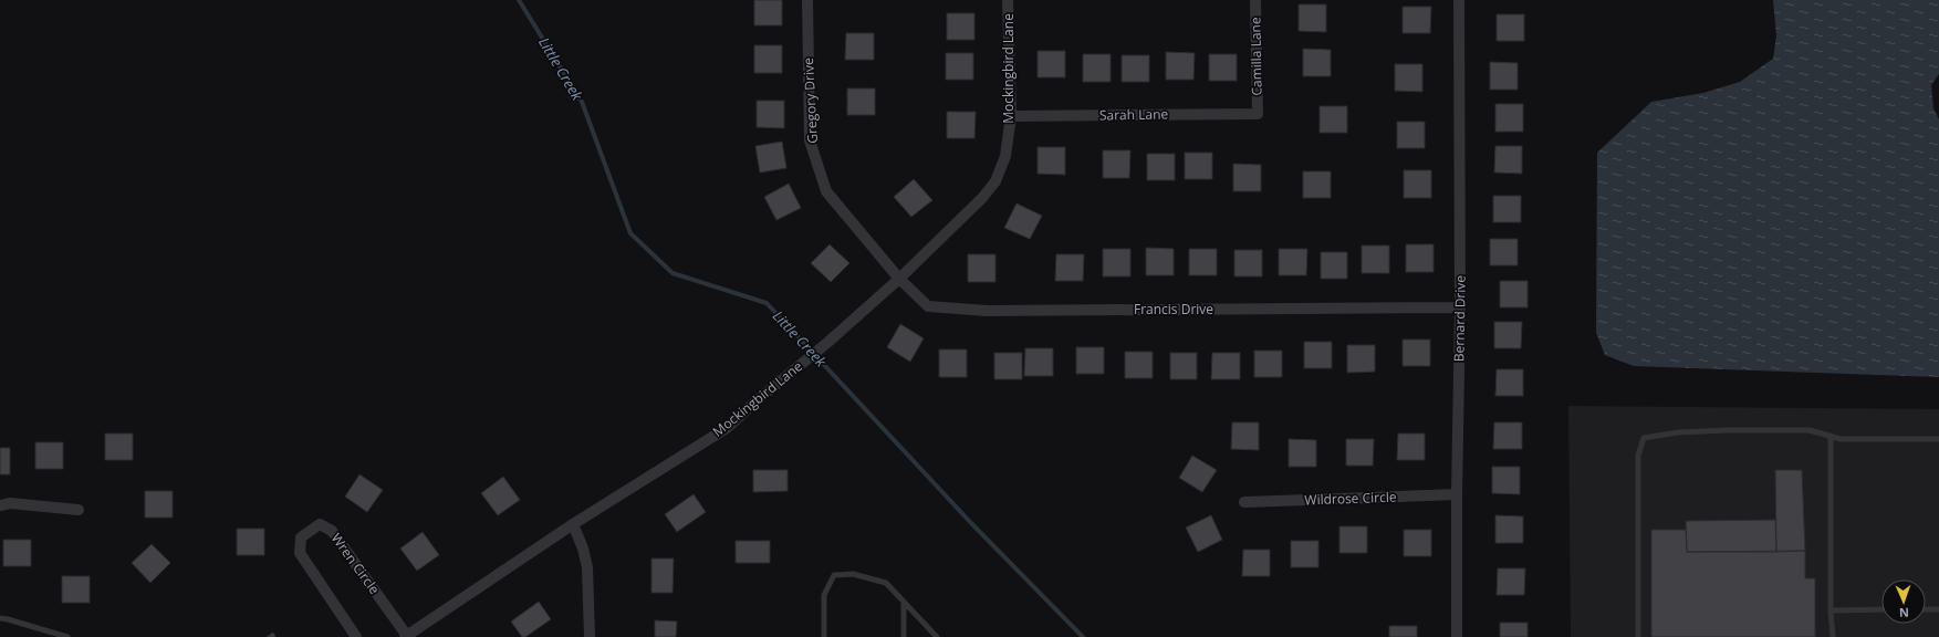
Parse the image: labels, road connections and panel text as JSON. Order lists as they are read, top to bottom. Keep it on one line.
{"streets":{"street":["Camilla Lane","Mockingbird Lane","Gregory Drive","Sarah Lane","Francis Drive","Bernard Drive","Wildrose Circle","Wren Circle"]},"crossings":[["Camilla Lane","Sarah Lane"],["Mockingbird Lane","Gregory Drive"],["Mockingbird Lane","Sarah Lane"],["Mockingbird Lane","Francis Drive"],["Mockingbird Lane","Wren Circle"],["Gregory Drive","Francis Drive"],["Francis Drive","Bernard Drive"],["Bernard Drive","Wildrose Circle"]],"water":["Little Creek"],"north":"bottom"}
